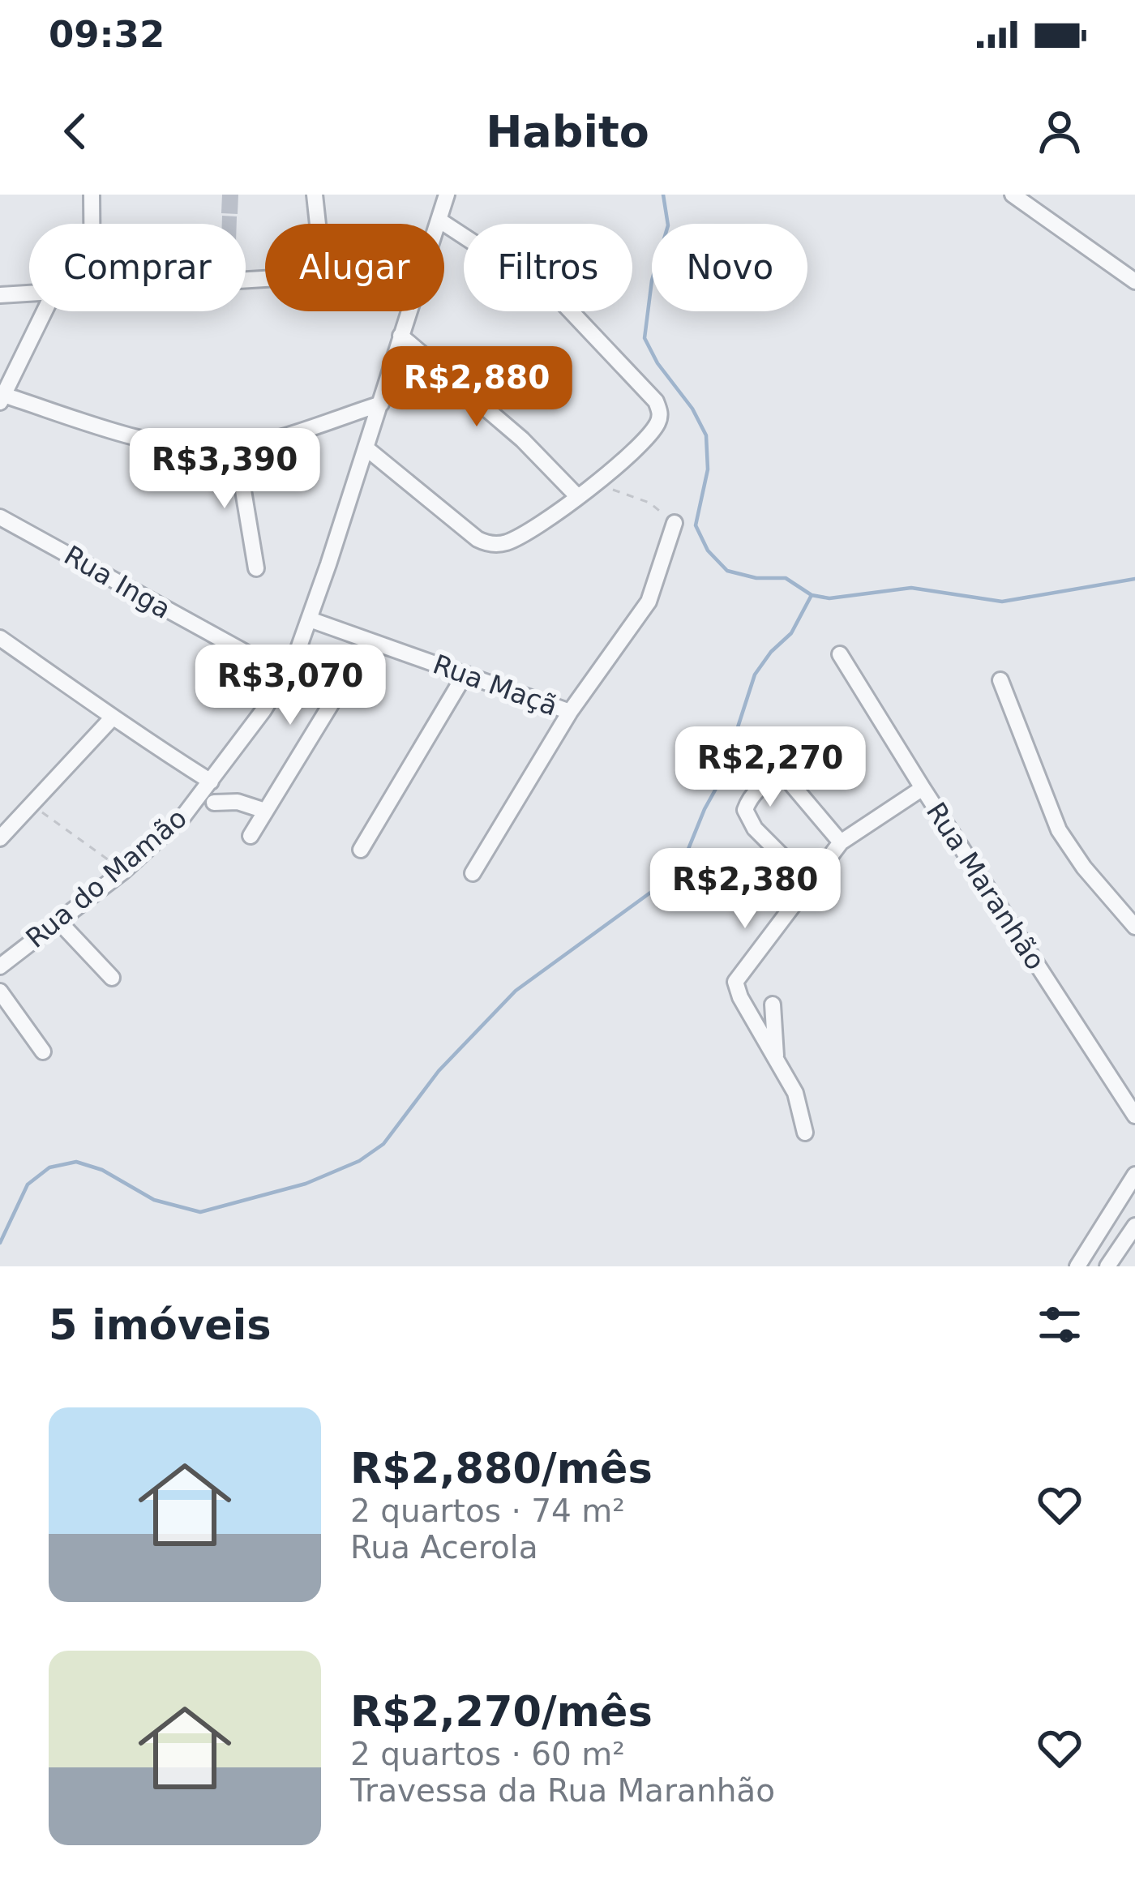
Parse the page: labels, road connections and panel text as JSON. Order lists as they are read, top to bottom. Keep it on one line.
{"streets":{"street":["Rua Inga","Rua Maçã","Rua do Mamão","Rua Maranhão"]},"crossings":[["Rua Inga","Rua do Mamão"],["Rua Maçã","Rua do Mamão"]],"page":{"status":"09:32","header":"Habito","chip":["Comprar","Alugar","Filtros","Novo"],"price":["R$2,880","R$3,390","R$3,070","R$2,270","R$2,380"],"heading":"5 imóveis","list":[{"name":"R$2,880/mês","note":"2 quartos · 74 m² · Rua Acerola"},{"name":"R$2,270/mês","note":"2 quartos · 60 m² · Travessa da Rua Maranhão"}]}}
